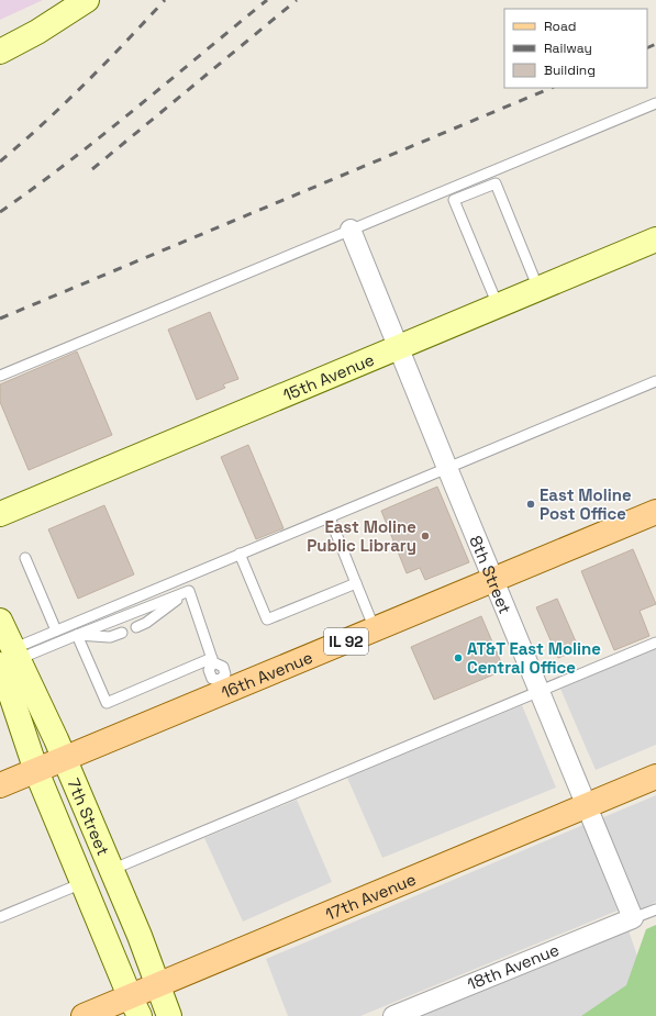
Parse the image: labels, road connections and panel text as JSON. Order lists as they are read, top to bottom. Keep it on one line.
{"streets":{"main road":["IL 92","16th Avenue","17th Avenue"],"street":["15th Avenue","8th Street","7th Street","18th Avenue"]},"crossings":[["15th Avenue","8th Street"],["8th Street","16th Avenue"],["8th Street","17th Avenue"],["8th Street","18th Avenue"],["16th Avenue","7th Street"],["7th Street","17th Avenue"]],"places":["East Moline Post Office","East Moline Public Library","AT&T East Moline Central Office"],"legend":["Road","Railway","Building"]}
